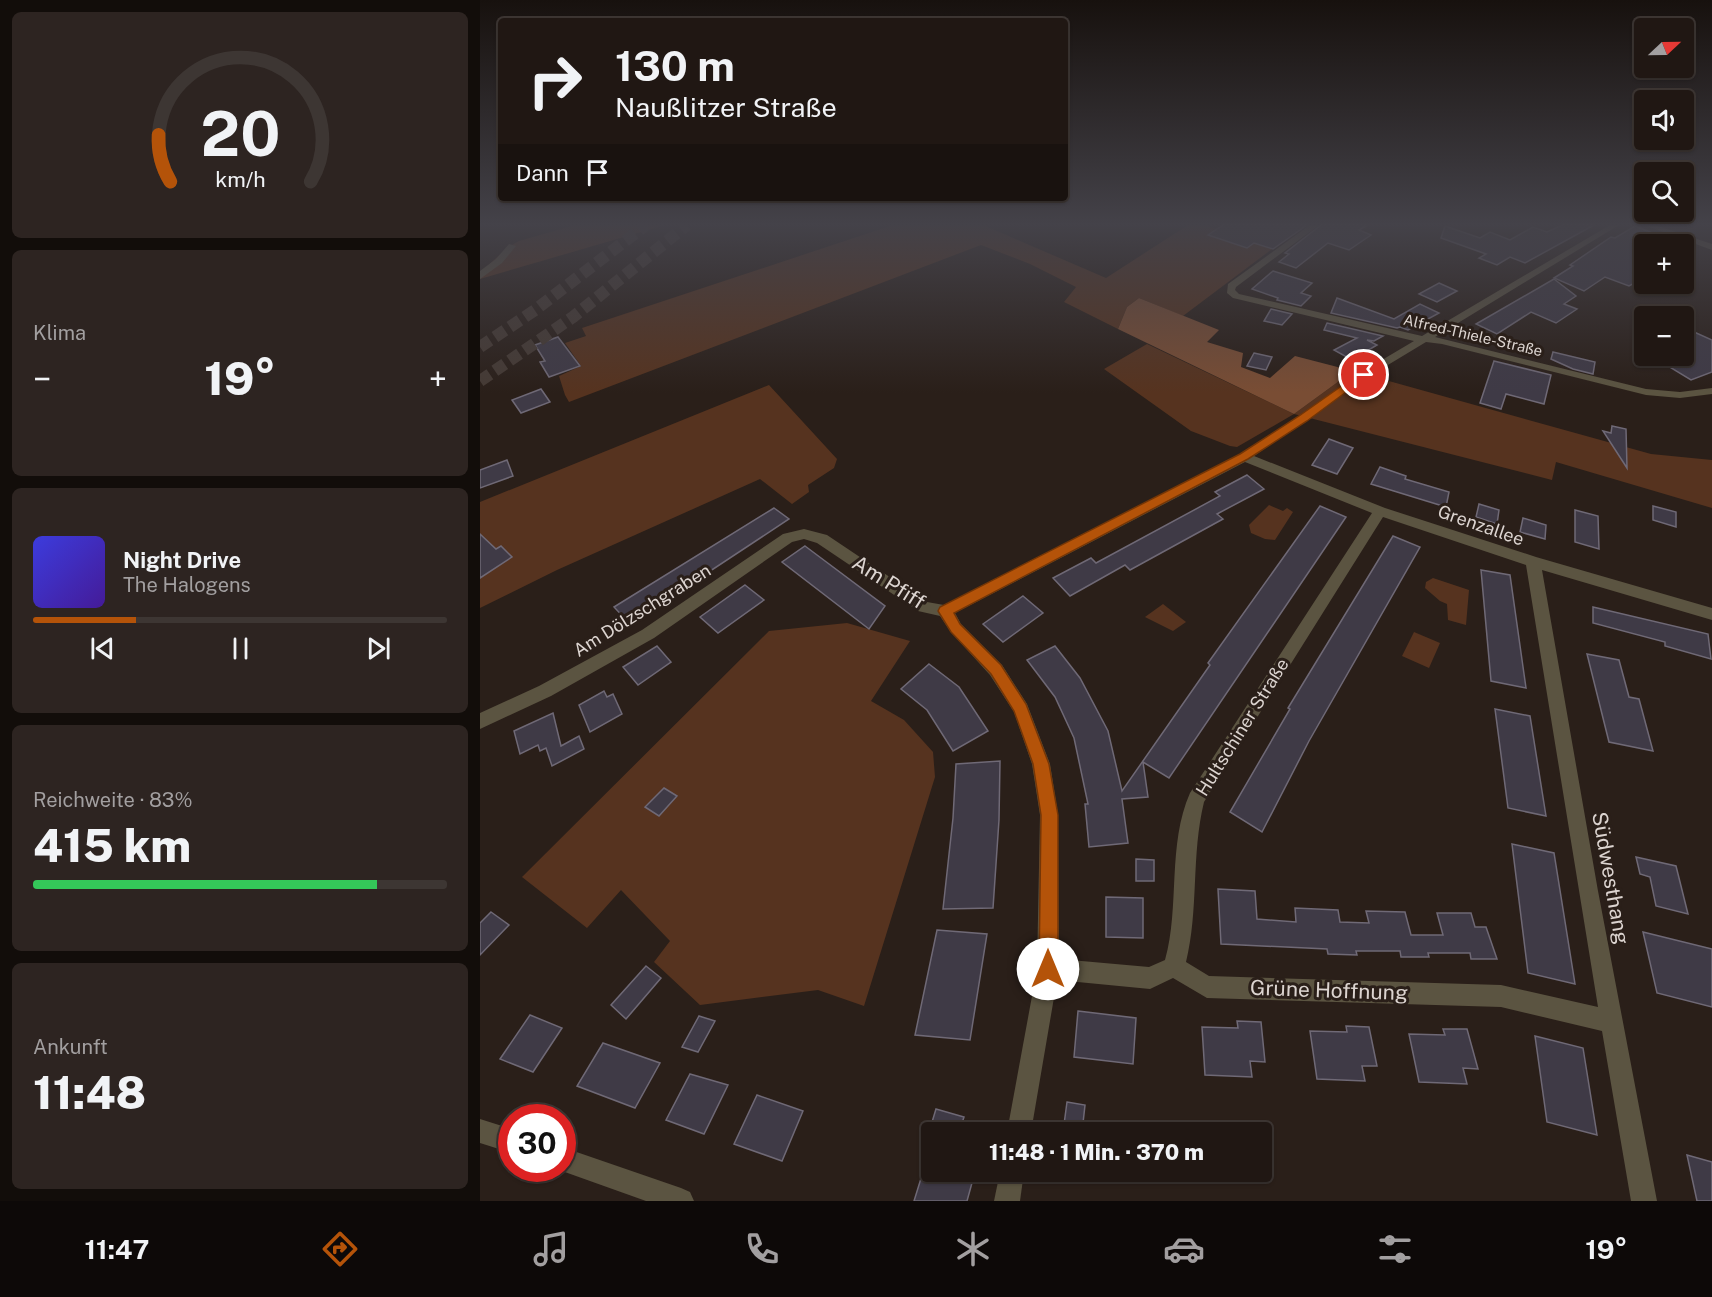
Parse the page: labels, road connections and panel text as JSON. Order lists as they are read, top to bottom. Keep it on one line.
{"streets":{"street":["Alfred-Thiele-Straße","Grenzallee","Am Pfiff","Am Dölzschgraben","Hultschiner Straße","Südwesthang","Grüne Hoffnung"]},"crossings":[["Grenzallee","Hultschiner Straße"],["Grenzallee","Südwesthang"],["Am Pfiff","Am Dölzschgraben"],["Hultschiner Straße","Grüne Hoffnung"],["Südwesthang","Grüne Hoffnung"]],"north":"right","page":{"map_buttons":["+","−"],"turn":["130 m","Naußlitzer Straße"],"then":"Dann","tile":["Klima",["Reichweite · 83%","415 km"],["Ankunft","11:48"]],"heat":["−","19°","+"],"song":["Night Drive","The Halogens"],"limit":"30","trip":"11:48 · 1 Min. · 370 m","tabs":["11:47","19°"],"gauge":["20","km/h"]}}
